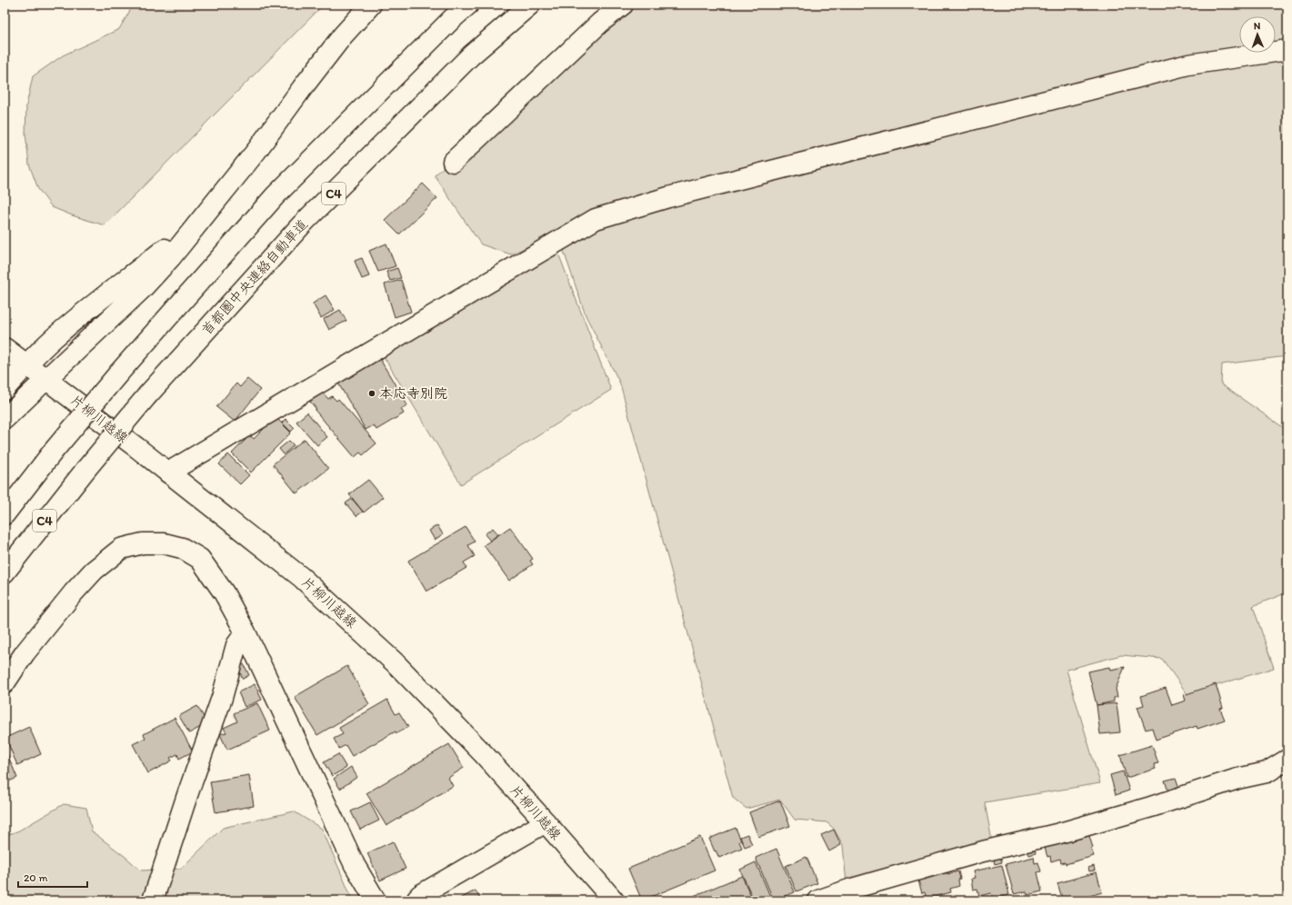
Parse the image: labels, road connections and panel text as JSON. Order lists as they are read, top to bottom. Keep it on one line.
{"streets":{"main road":["C4","首都圏中央連絡自動車道","片柳川越線"]},"places":["本応寺別院"],"scale_bar":"20 m","north":"top"}
